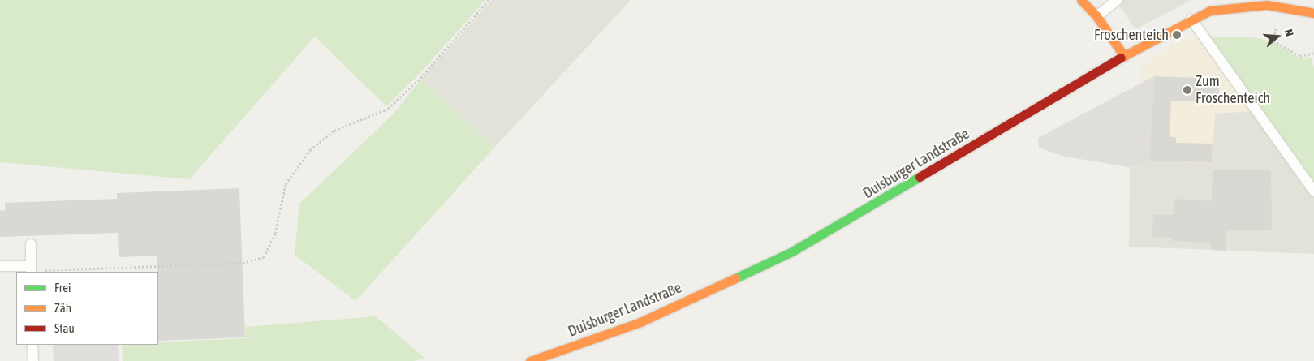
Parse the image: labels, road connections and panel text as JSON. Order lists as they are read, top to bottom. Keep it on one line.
{"streets":{"main road":["Duisburger Landstraße"]},"places":["Froschenteich","Zum Froschenteich"],"legend":["Frei","Zäh","Stau"],"north":"right"}
